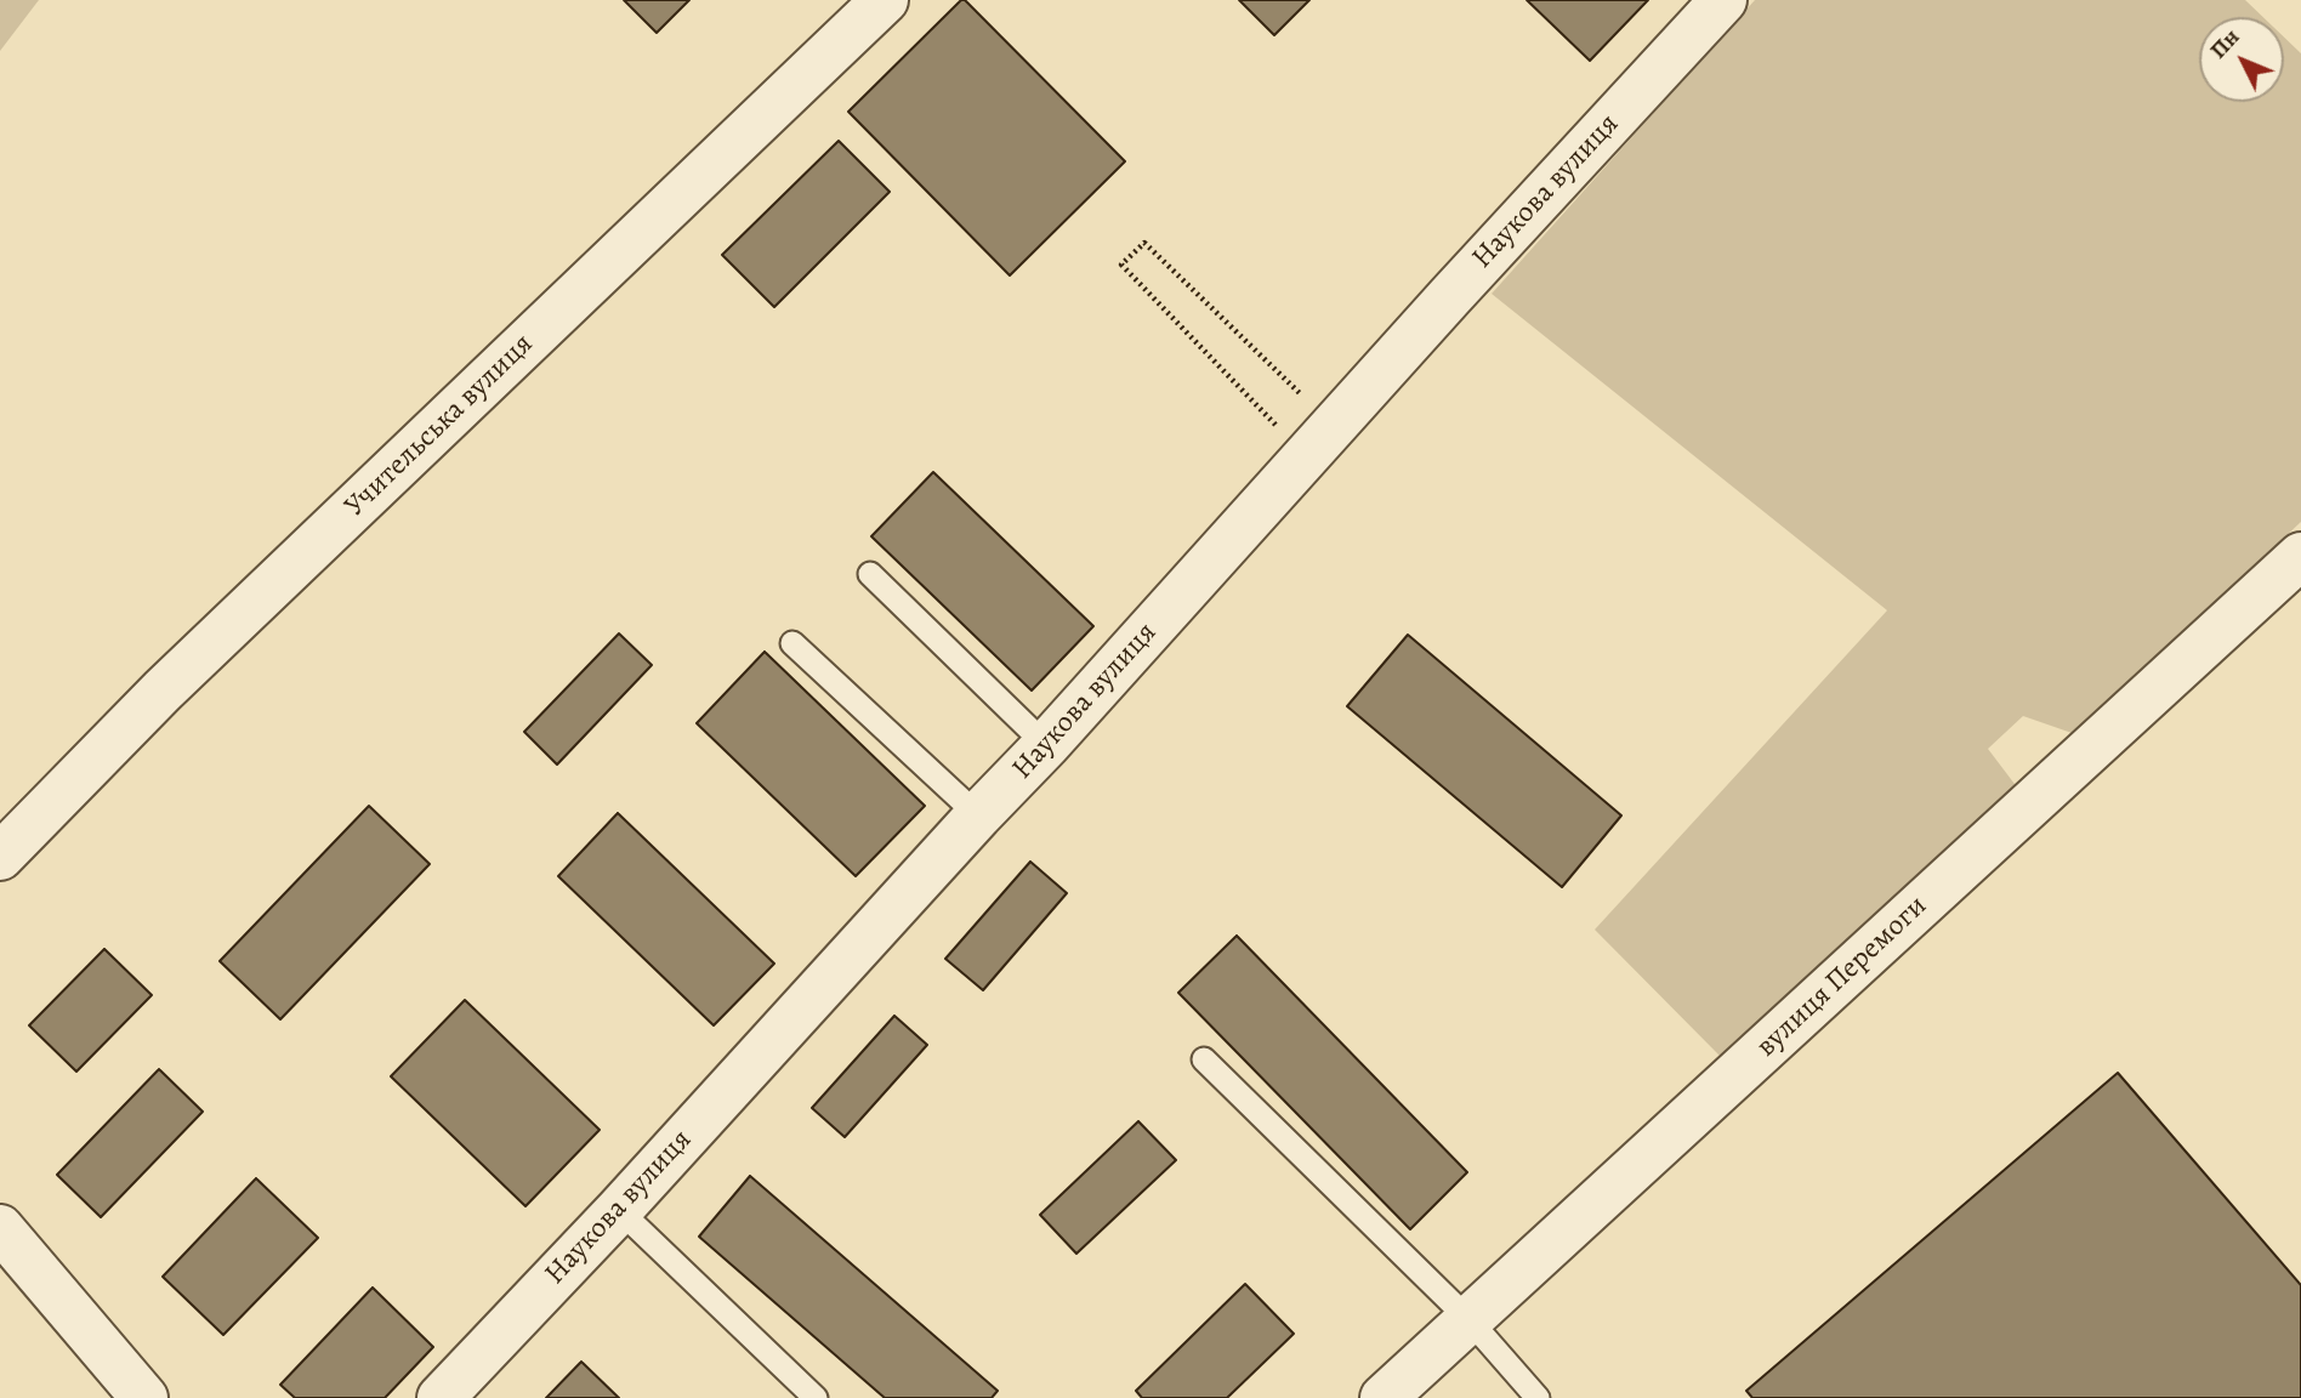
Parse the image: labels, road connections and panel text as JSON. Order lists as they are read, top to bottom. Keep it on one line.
{"streets":{"street":["Наукова вулиця","Учительська вулиця","вулиця Перемоги"]},"north":"top left"}
